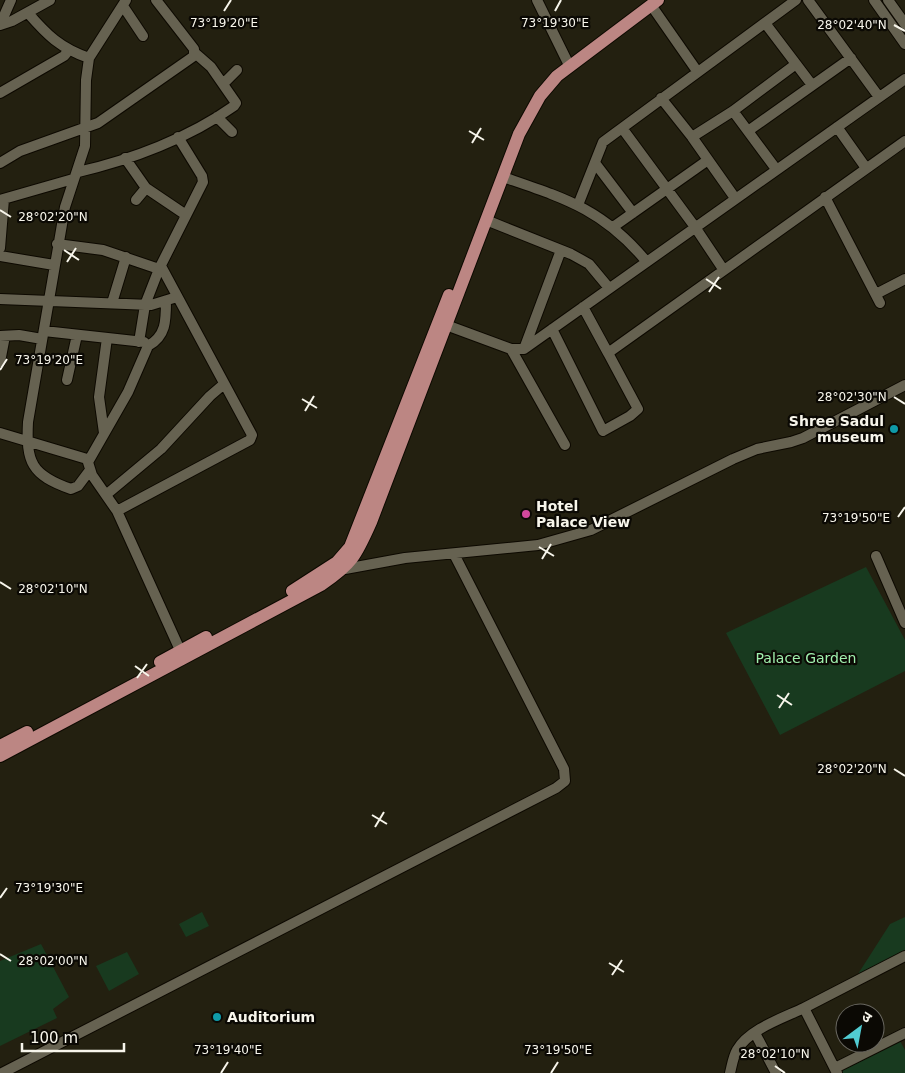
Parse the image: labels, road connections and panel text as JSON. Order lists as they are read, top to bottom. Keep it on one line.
{"parks":["Palace Garden"],"places":["Shree Sadul museum","Hotel Palace View","Auditorium"],"scale_bar":"100 m","north":"top right","coordinates":["73°19'20\"E","73°19'30\"E","28°02'40\"N","28°02'20\"N","28°02'30\"N","73°19'50\"E","28°02'10\"N","28°02'00\"N","73°19'40\"E"]}
